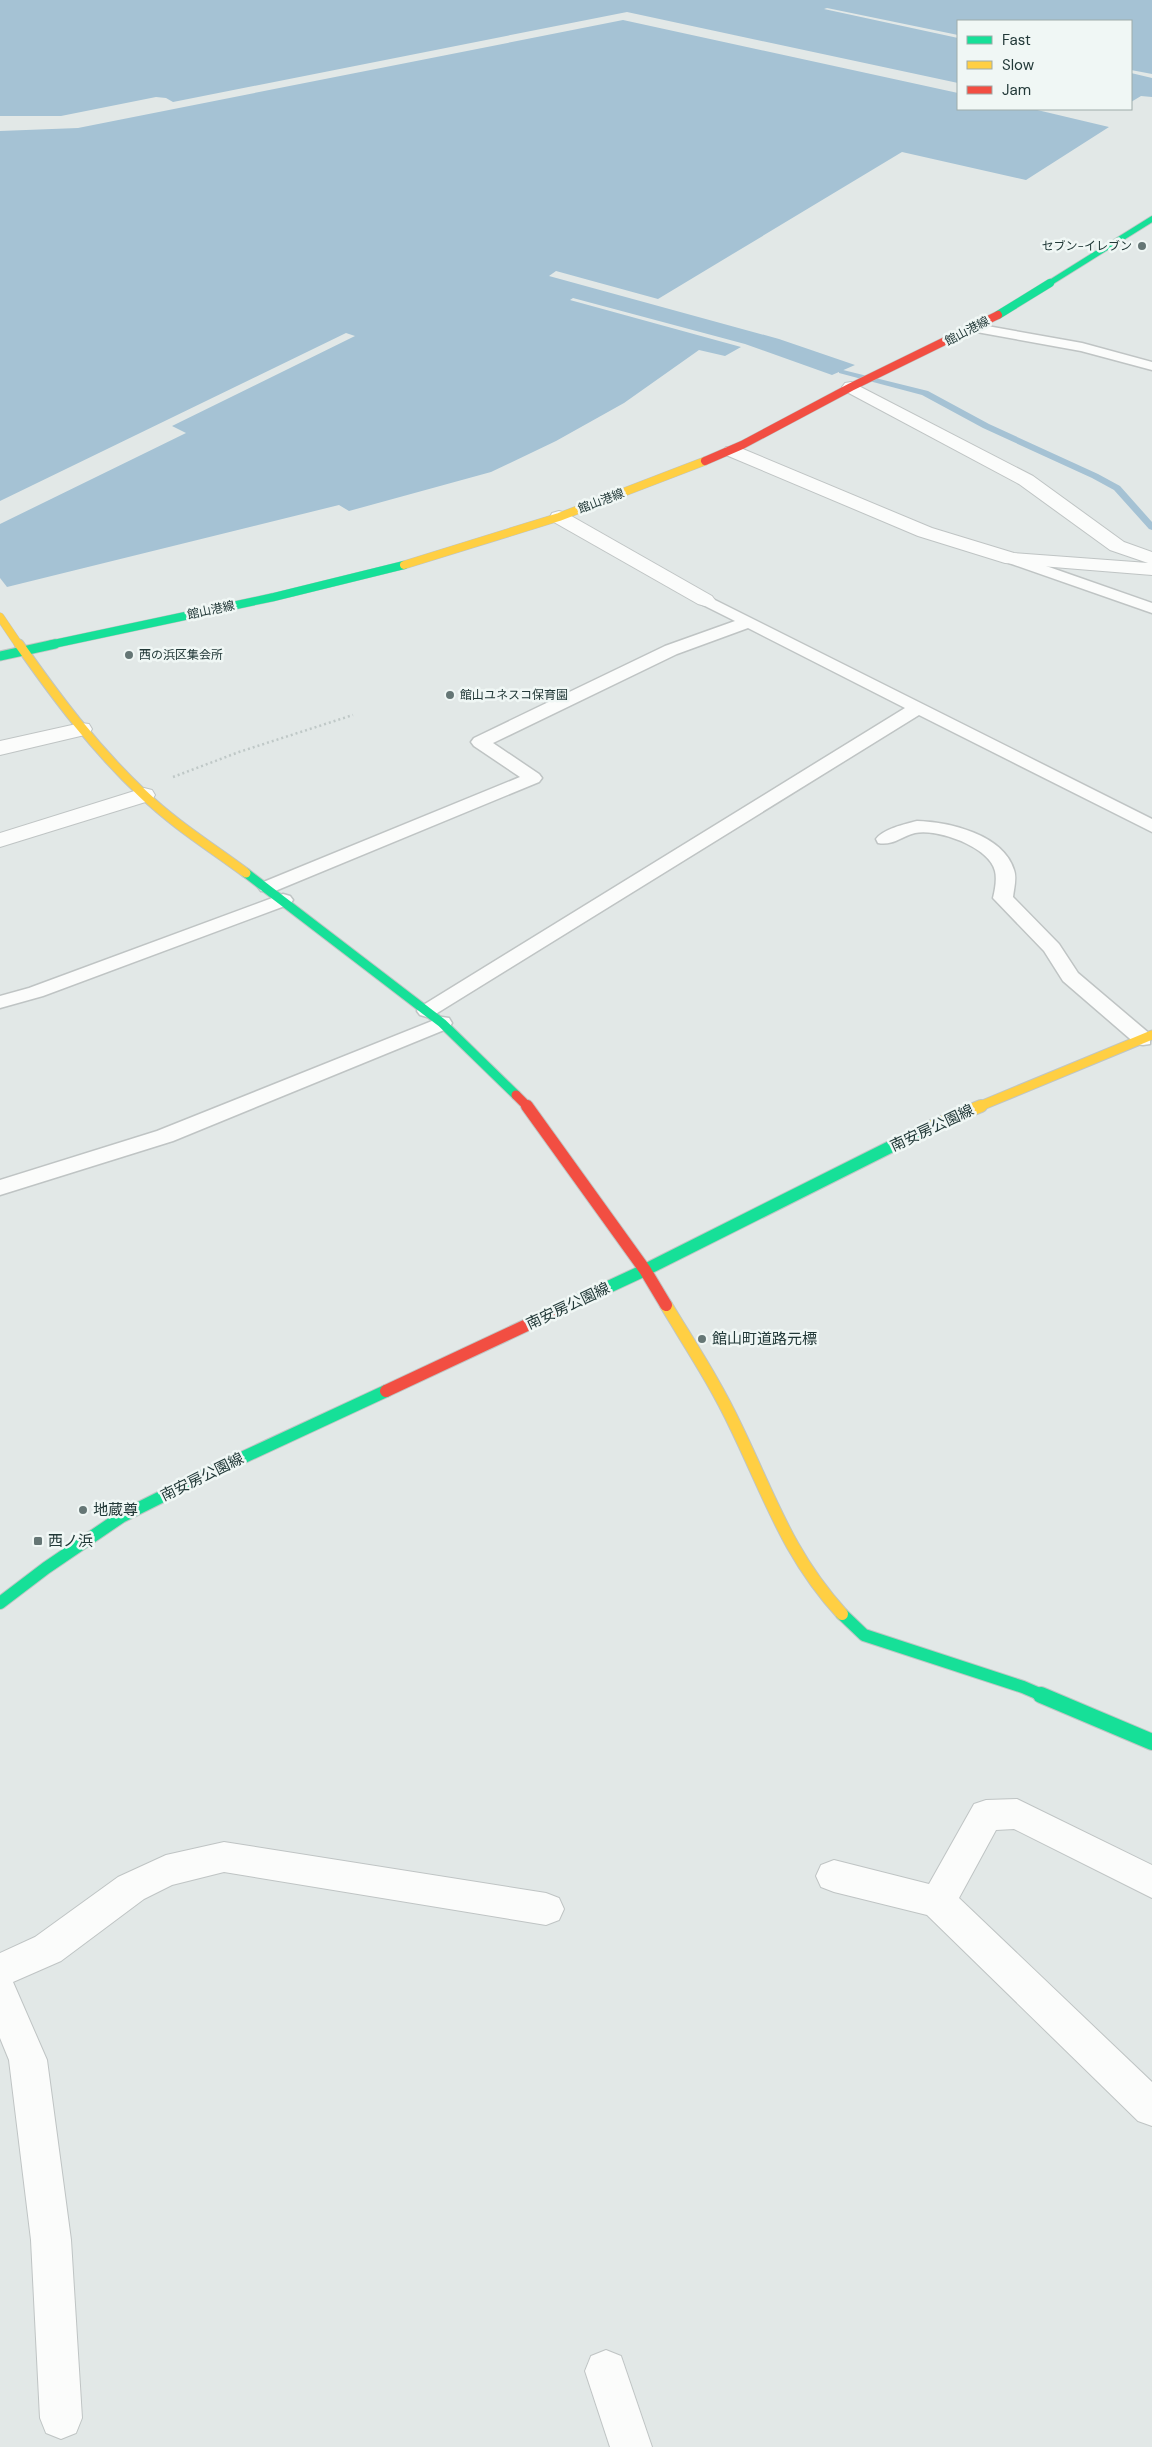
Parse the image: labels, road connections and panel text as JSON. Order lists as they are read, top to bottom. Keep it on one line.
{"streets":{"main road":["館山港線","南安房公園線"]},"places":{"other":["セブン-イレブン","西の浜区集会所","館山ユネスコ保育園","館山町道路元標","地蔵尊"],"transit":["西ノ浜"]},"legend":["Fast","Slow","Jam"]}
